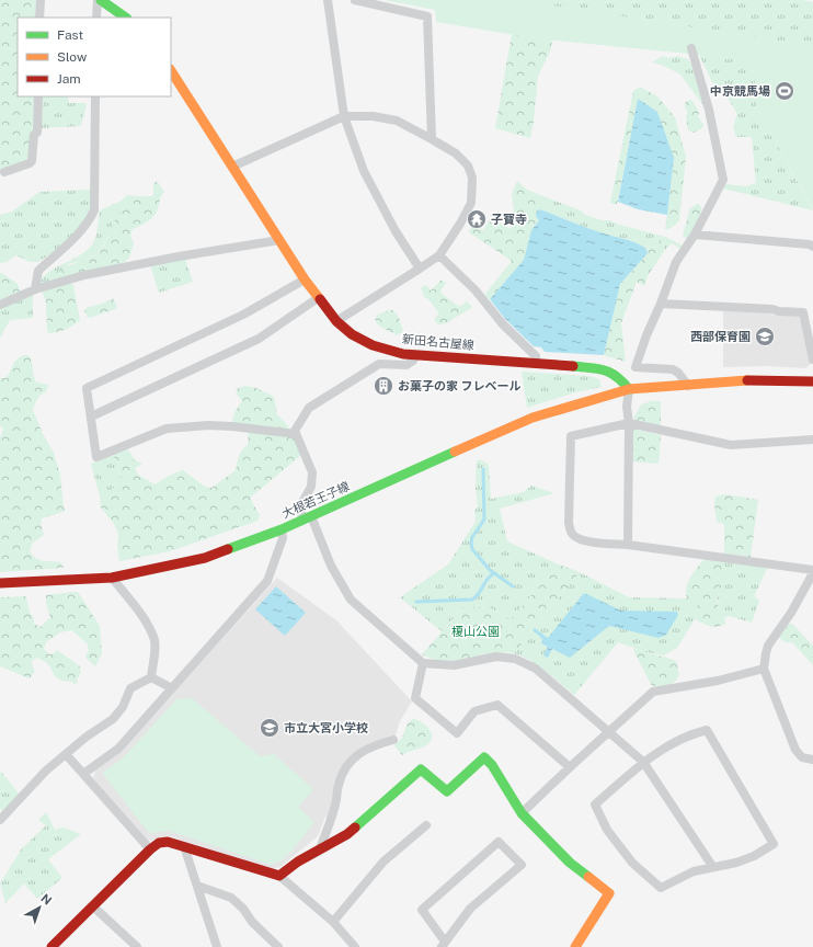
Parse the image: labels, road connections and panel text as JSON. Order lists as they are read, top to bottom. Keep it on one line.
{"streets":{"street":["新田名古屋線","大根若王子線"]},"crossings":[["新田名古屋線","大根若王子線"]],"parks":["榎山公園"],"places":{"sports":["中京競馬場"],"temple":["子寶寺"],"school or university":["西部保育園","市立大宮小学校"],"building":["お菓子の家 フレベール"]},"legend":["Fast","Slow","Jam"],"north":"top right"}
